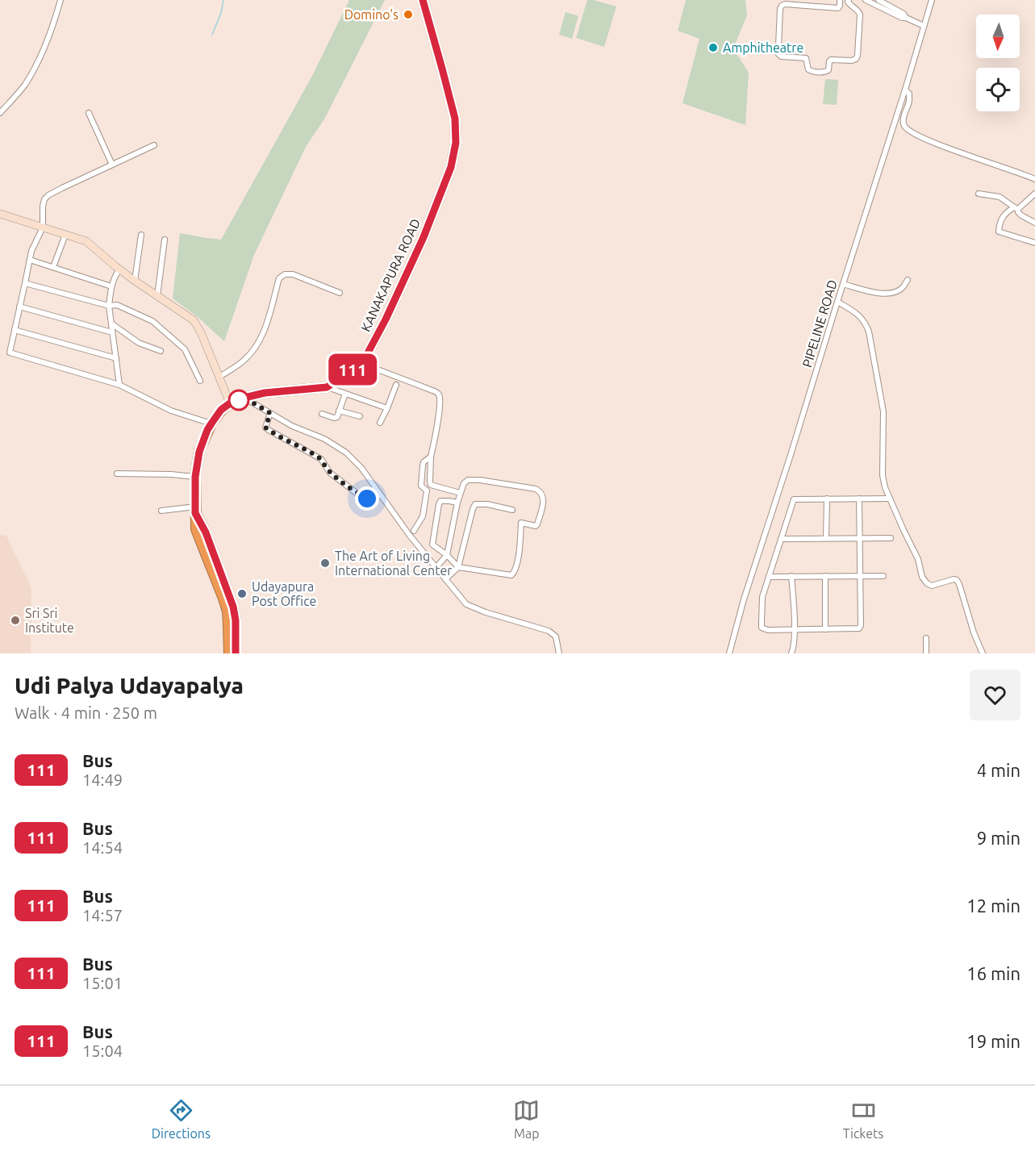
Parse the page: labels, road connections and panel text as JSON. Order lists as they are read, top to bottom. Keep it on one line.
{"streets":{"highway":["KANAKAPURA ROAD"],"street":["PIPELINE ROAD"]},"places":["Domino's","Amphitheatre","The Art of Living International Center","Udayapura Post Office","Sri Sri Institute"],"lines":["bus line 111"],"north":"bottom","page":{"on_map":"111","heading":["Udi Palya Udayapalya","Walk · 4 min · 250 m"],"list":[{"mark":"111","name":"Bus","note":"14:49","value":"4 min"},{"mark":"111","name":"Bus","note":"14:54","value":"9 min"},{"mark":"111","name":"Bus","note":"14:57","value":"12 min"},{"mark":"111","name":"Bus","note":"15:01","value":"16 min"},{"mark":"111","name":"Bus","note":"15:04","value":"19 min"}],"tabs":["Directions","Map","Tickets"]}}
